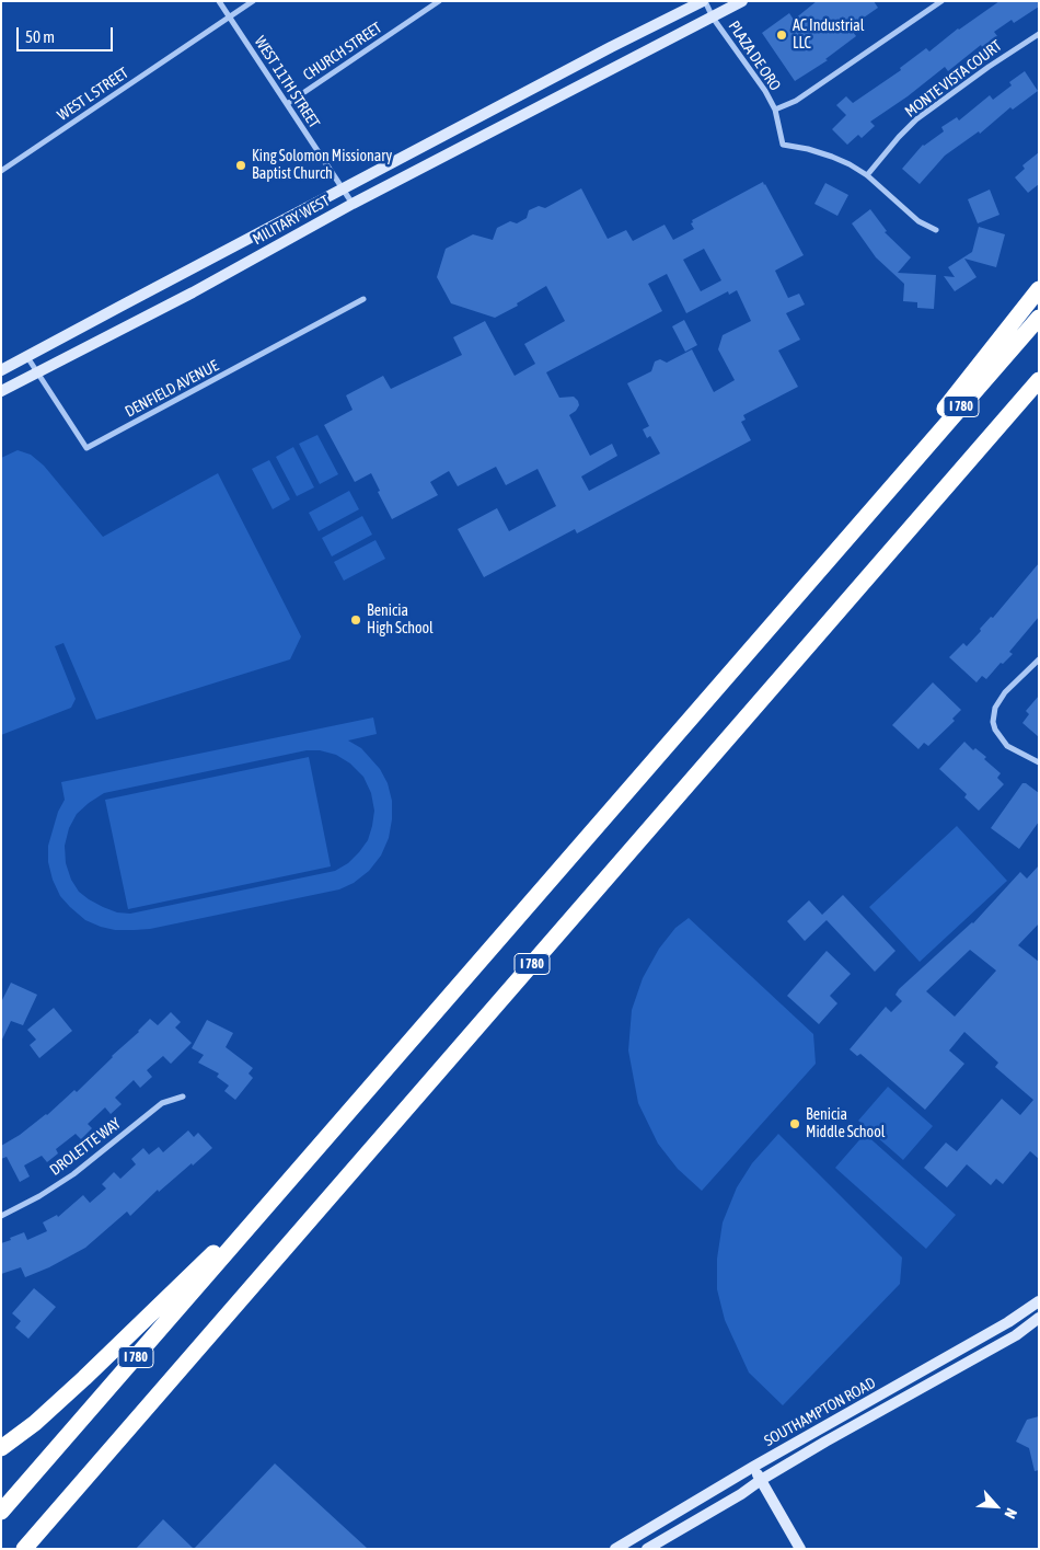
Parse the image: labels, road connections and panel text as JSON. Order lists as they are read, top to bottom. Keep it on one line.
{"streets":{"highway":["I 780"],"main road":["MILITARY WEST","SOUTHAMPTON ROAD"],"street":["CHURCH STREET","PLAZA DE ORO","MONTE VISTA COURT","WEST 11TH STREET","WEST L STREET","DENFIELD AVENUE","DROLETTE WAY"]},"crossings":[["CHURCH STREET","WEST 11TH STREET"],["PLAZA DE ORO","MONTE VISTA COURT"],["PLAZA DE ORO","MILITARY WEST"],["WEST 11TH STREET","WEST L STREET"],["WEST 11TH STREET","MILITARY WEST"],["MILITARY WEST","DENFIELD AVENUE"]],"places":["AC Industrial LLC","King Solomon Missionary Baptist Church","Benicia High School","Benicia Middle School"],"scale_bar":"50 m","north":"bottom right"}
